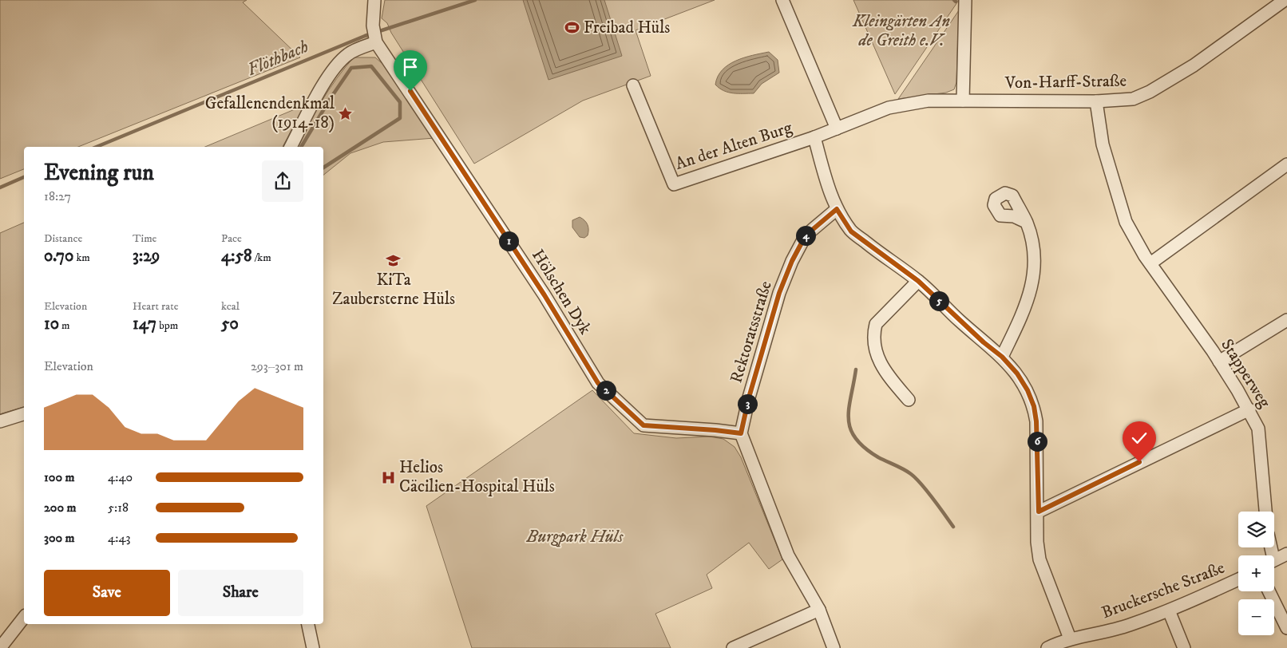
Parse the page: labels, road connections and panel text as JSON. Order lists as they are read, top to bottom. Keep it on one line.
{"streets":{"street":["Von-Harff-Straße","An der Alten Burg","Hölschen Dyk","Rektoratsstraße","Stapperweg","Bruckersche Straße"]},"crossings":[["Von-Harff-Straße","An der Alten Burg"],["Von-Harff-Straße","Stapperweg"],["Hölschen Dyk","Rektoratsstraße"]],"water":["Flöthbach"],"parks":["Kleingärten An de Greith e.V.","Burgpark Hüls"],"places":{"sports":["Freibad Hüls"],"place":["Gefallenendenkmal (1914-18)"],"school or university":["KiTa Zaubersterne Hüls"],"hospital":["Helios Cäcilien-Hospital Hüls"]},"page":{"heading":["Evening run","18:27"],"stats":[["Distance","0.70 km"],["Time","3:29"],["Pace","4:58 /km"],["Elevation","10 m"],["Heart rate","147 bpm"],["kcal","50"]],"pins":["4","1","5","2","3","6"],"chart":["Elevation","293–301 m"],"list":[{"name":"100 m","note":"4:40"},{"name":"200 m","note":"5:18"},{"name":"300 m","note":"4:43"}],"map_buttons":["+","−"],"buttons":["Save","Share"]}}
